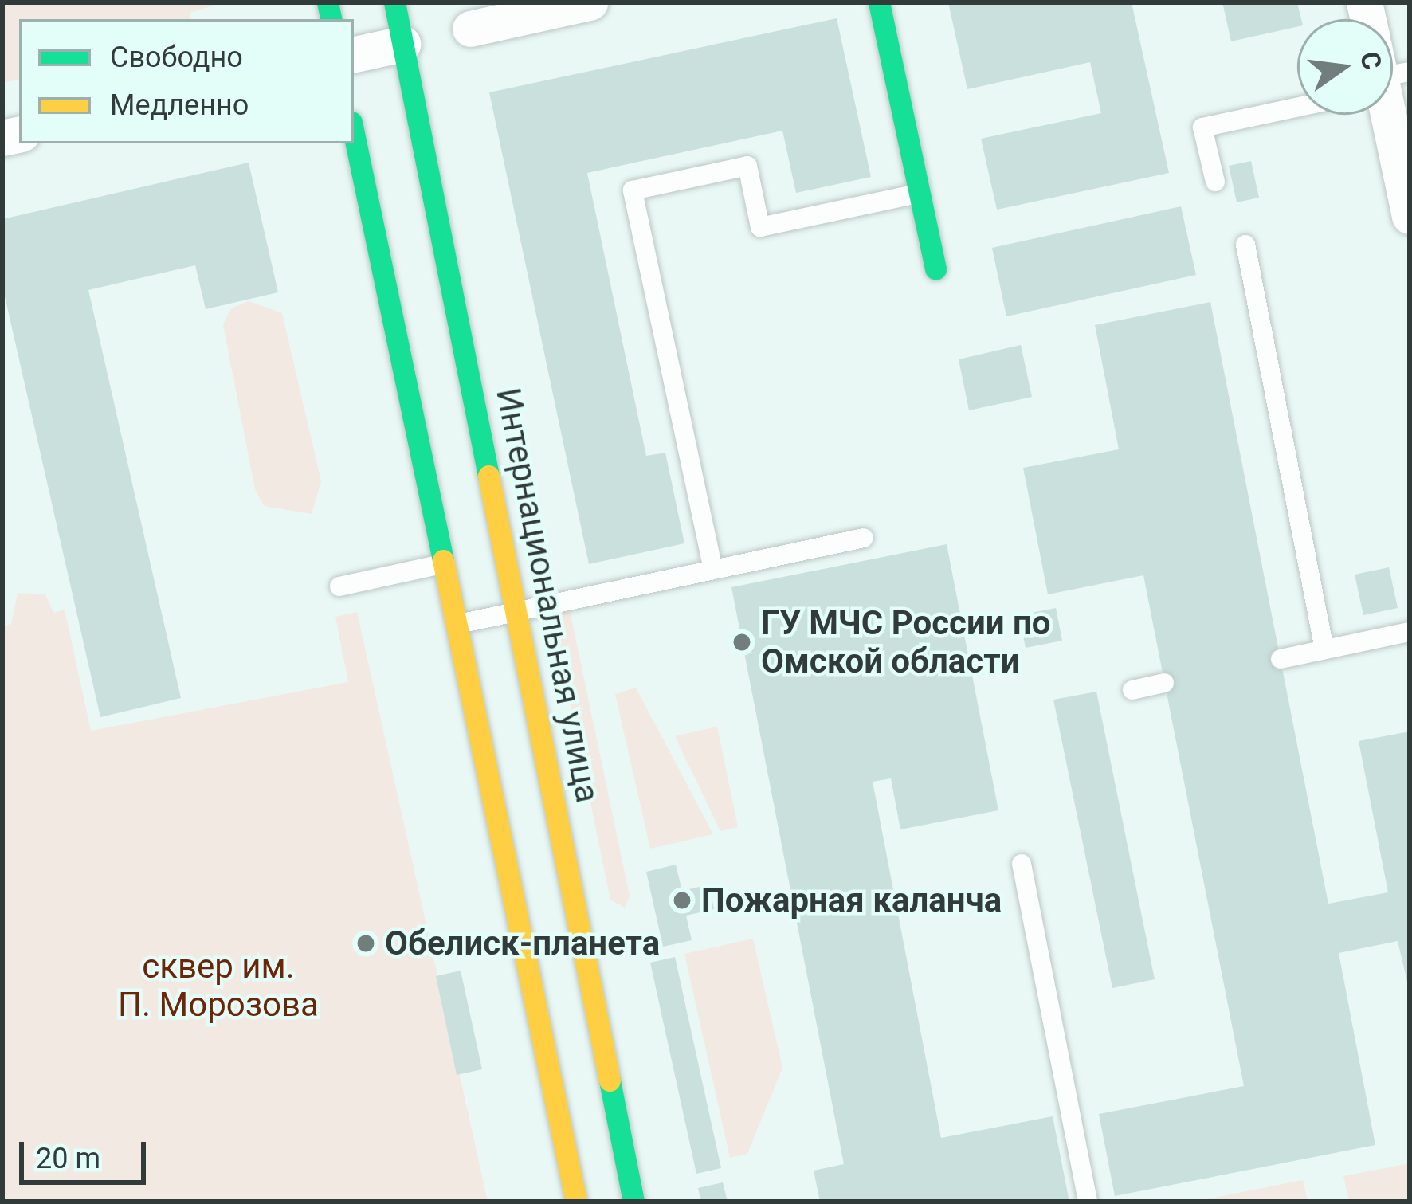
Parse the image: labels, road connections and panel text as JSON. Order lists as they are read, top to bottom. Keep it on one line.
{"streets":{"main road":["Интернациональная улица"]},"parks":["сквер им. П. Морозова"],"places":["ГУ МЧС России по Омской области","Пожарная каланча","Обелиск-планета"],"legend":["Свободно","Медленно"],"scale_bar":"20 m","north":"right"}
